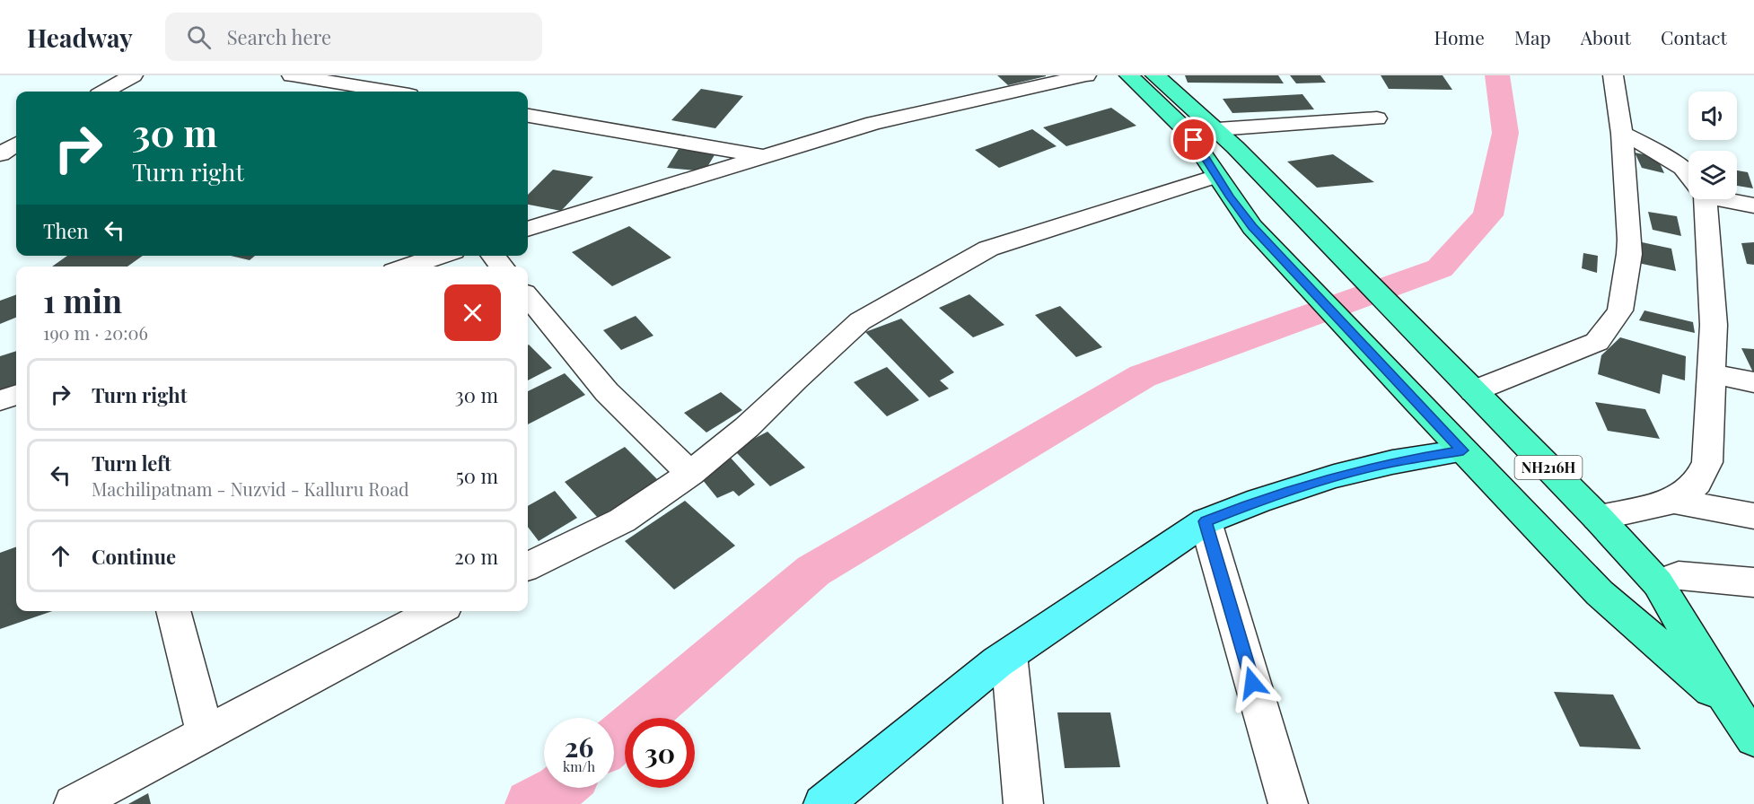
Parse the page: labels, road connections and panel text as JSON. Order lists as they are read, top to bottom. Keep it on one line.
{"streets":{"highway":["NH216H"]},"page":{"header":"Headway","search":"Search here","nav":["Home","Map","About","Contact"],"turn":["30 m","Turn right"],"then":"Then","heading":["1 min","190 m · 20:06"],"list":[{"name":"Turn right","value":"30 m"},{"name":"Turn left","note":"Machilipatnam - Nuzvid - Kalluru Road","value":"50 m"},{"name":"Continue","value":"20 m"}],"speed":"26 km/h","limit":"30"}}
